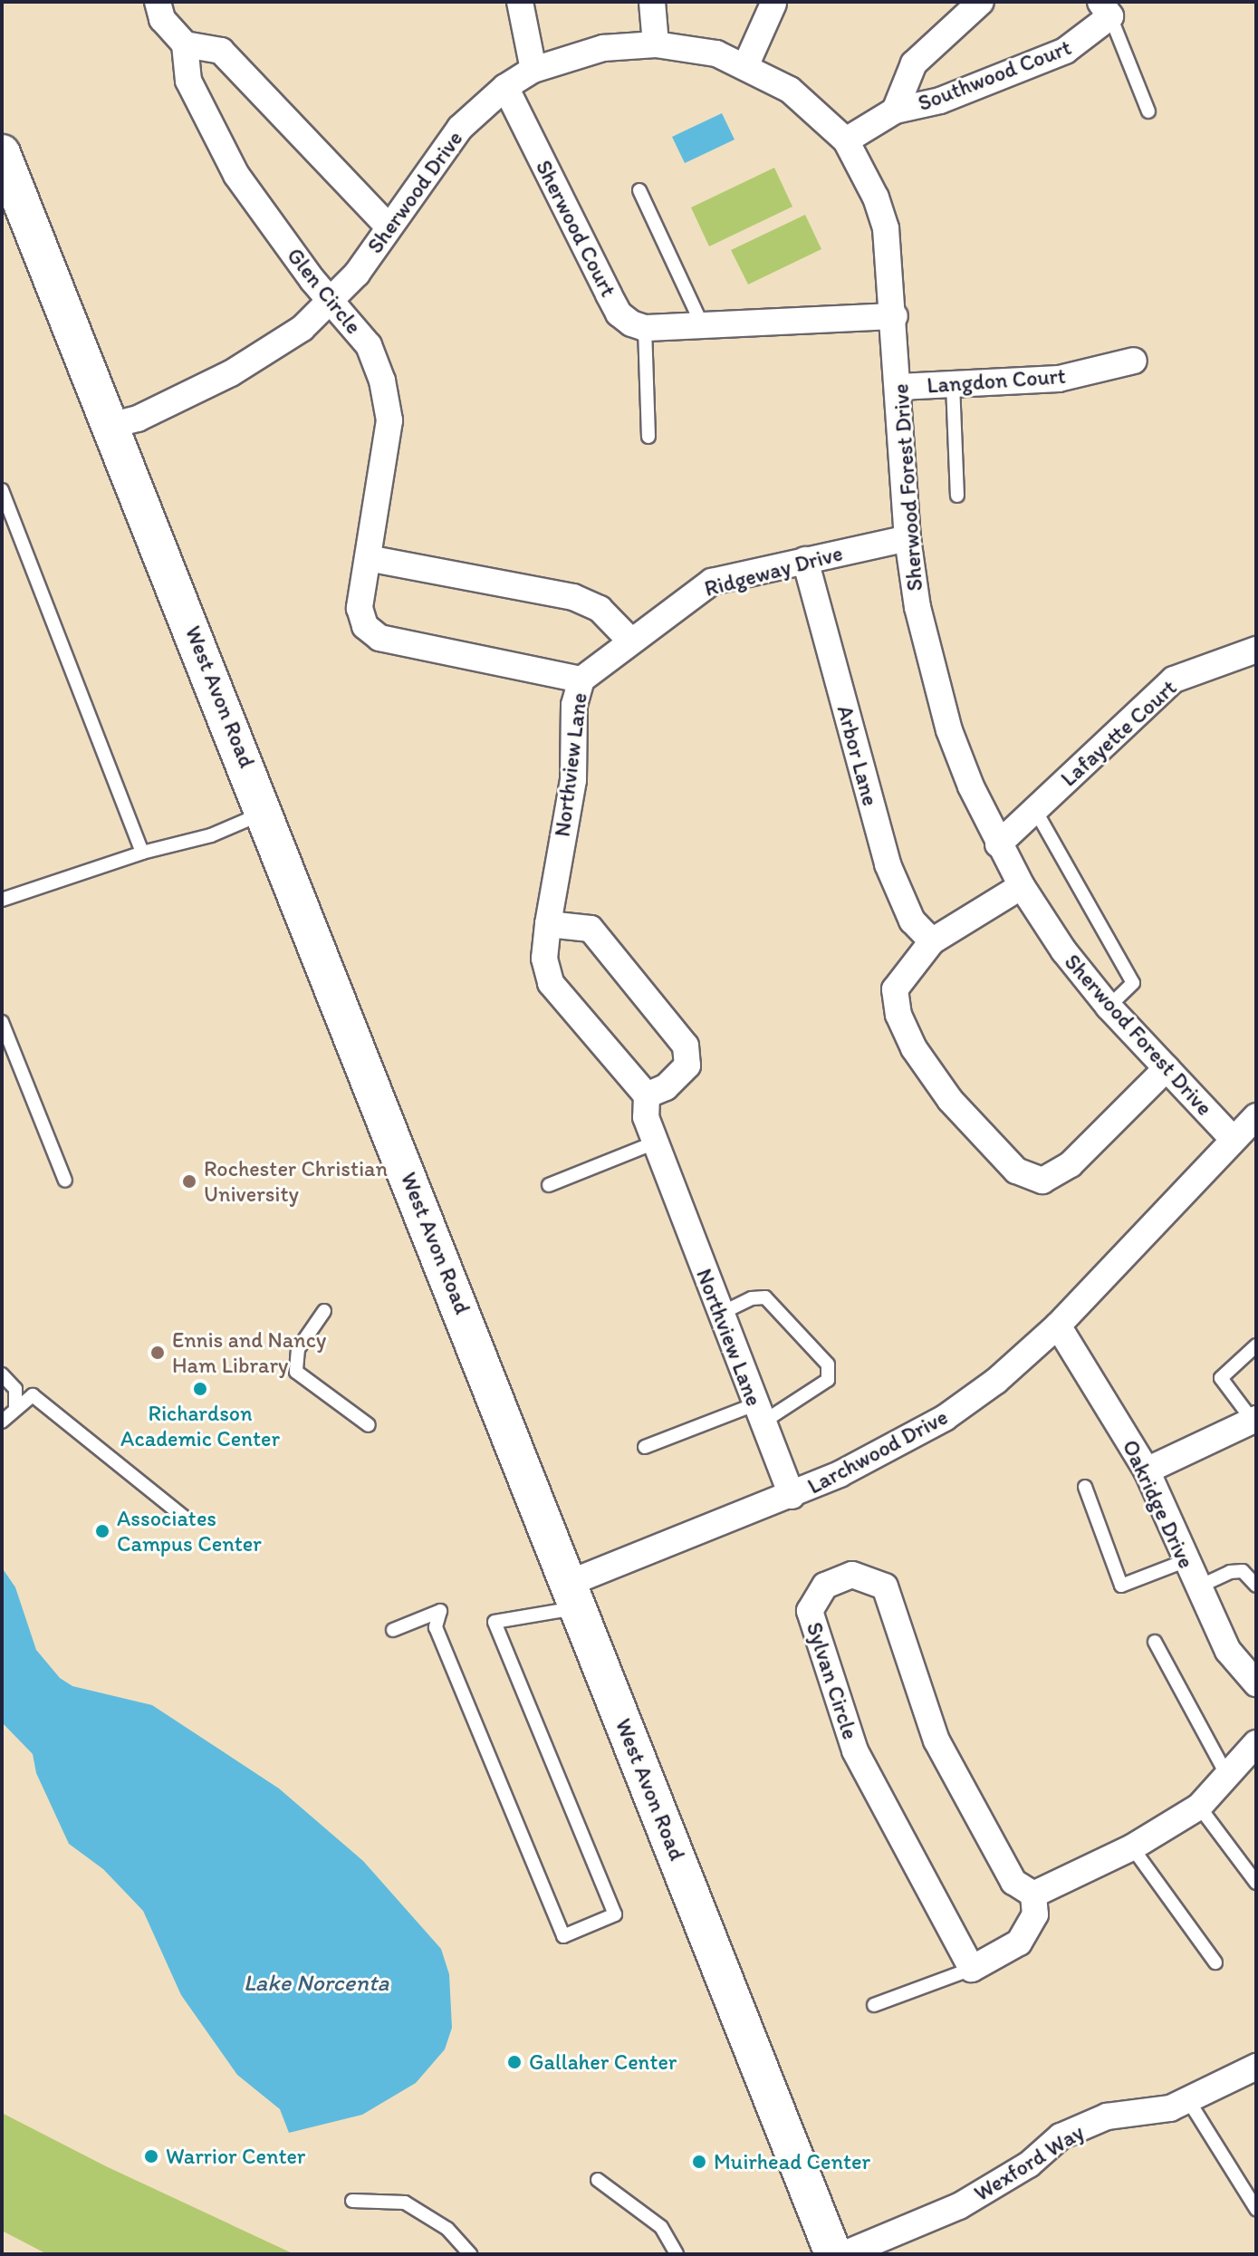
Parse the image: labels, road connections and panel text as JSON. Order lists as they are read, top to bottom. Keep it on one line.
{"streets":{"main road":["West Avon Road"],"street":["Southwood Court","Sherwood Drive","Sherwood Court","Glen Circle","Langdon Court","Sherwood Forest Drive","Ridgeway Drive","Lafayette Court","Arbor Lane","Northview Lane","Larchwood Drive","Oakridge Drive","Sylvan Circle","Wexford Way"]},"crossings":[["Southwood Court","Sherwood Drive"],["Southwood Court","Sherwood Forest Drive"],["Sherwood Drive","Sherwood Court"],["Sherwood Drive","Glen Circle"],["Sherwood Drive","Sherwood Forest Drive"],["Sherwood Drive","West Avon Road"],["Glen Circle","Northview Lane"],["Langdon Court","Sherwood Forest Drive"],["Sherwood Forest Drive","Ridgeway Drive"],["Sherwood Forest Drive","Lafayette Court"],["Sherwood Forest Drive","Larchwood Drive"],["Ridgeway Drive","Arbor Lane"],["Ridgeway Drive","Northview Lane"],["West Avon Road","Larchwood Drive"],["Northview Lane","Larchwood Drive"],["Larchwood Drive","Oakridge Drive"]],"water":["Lake Norcenta"],"places":["Rochester Christian University","Ennis and Nancy Ham Library","Richardson Academic Center","Associates Campus Center","Gallaher Center","Warrior Center","Muirhead Center"]}
